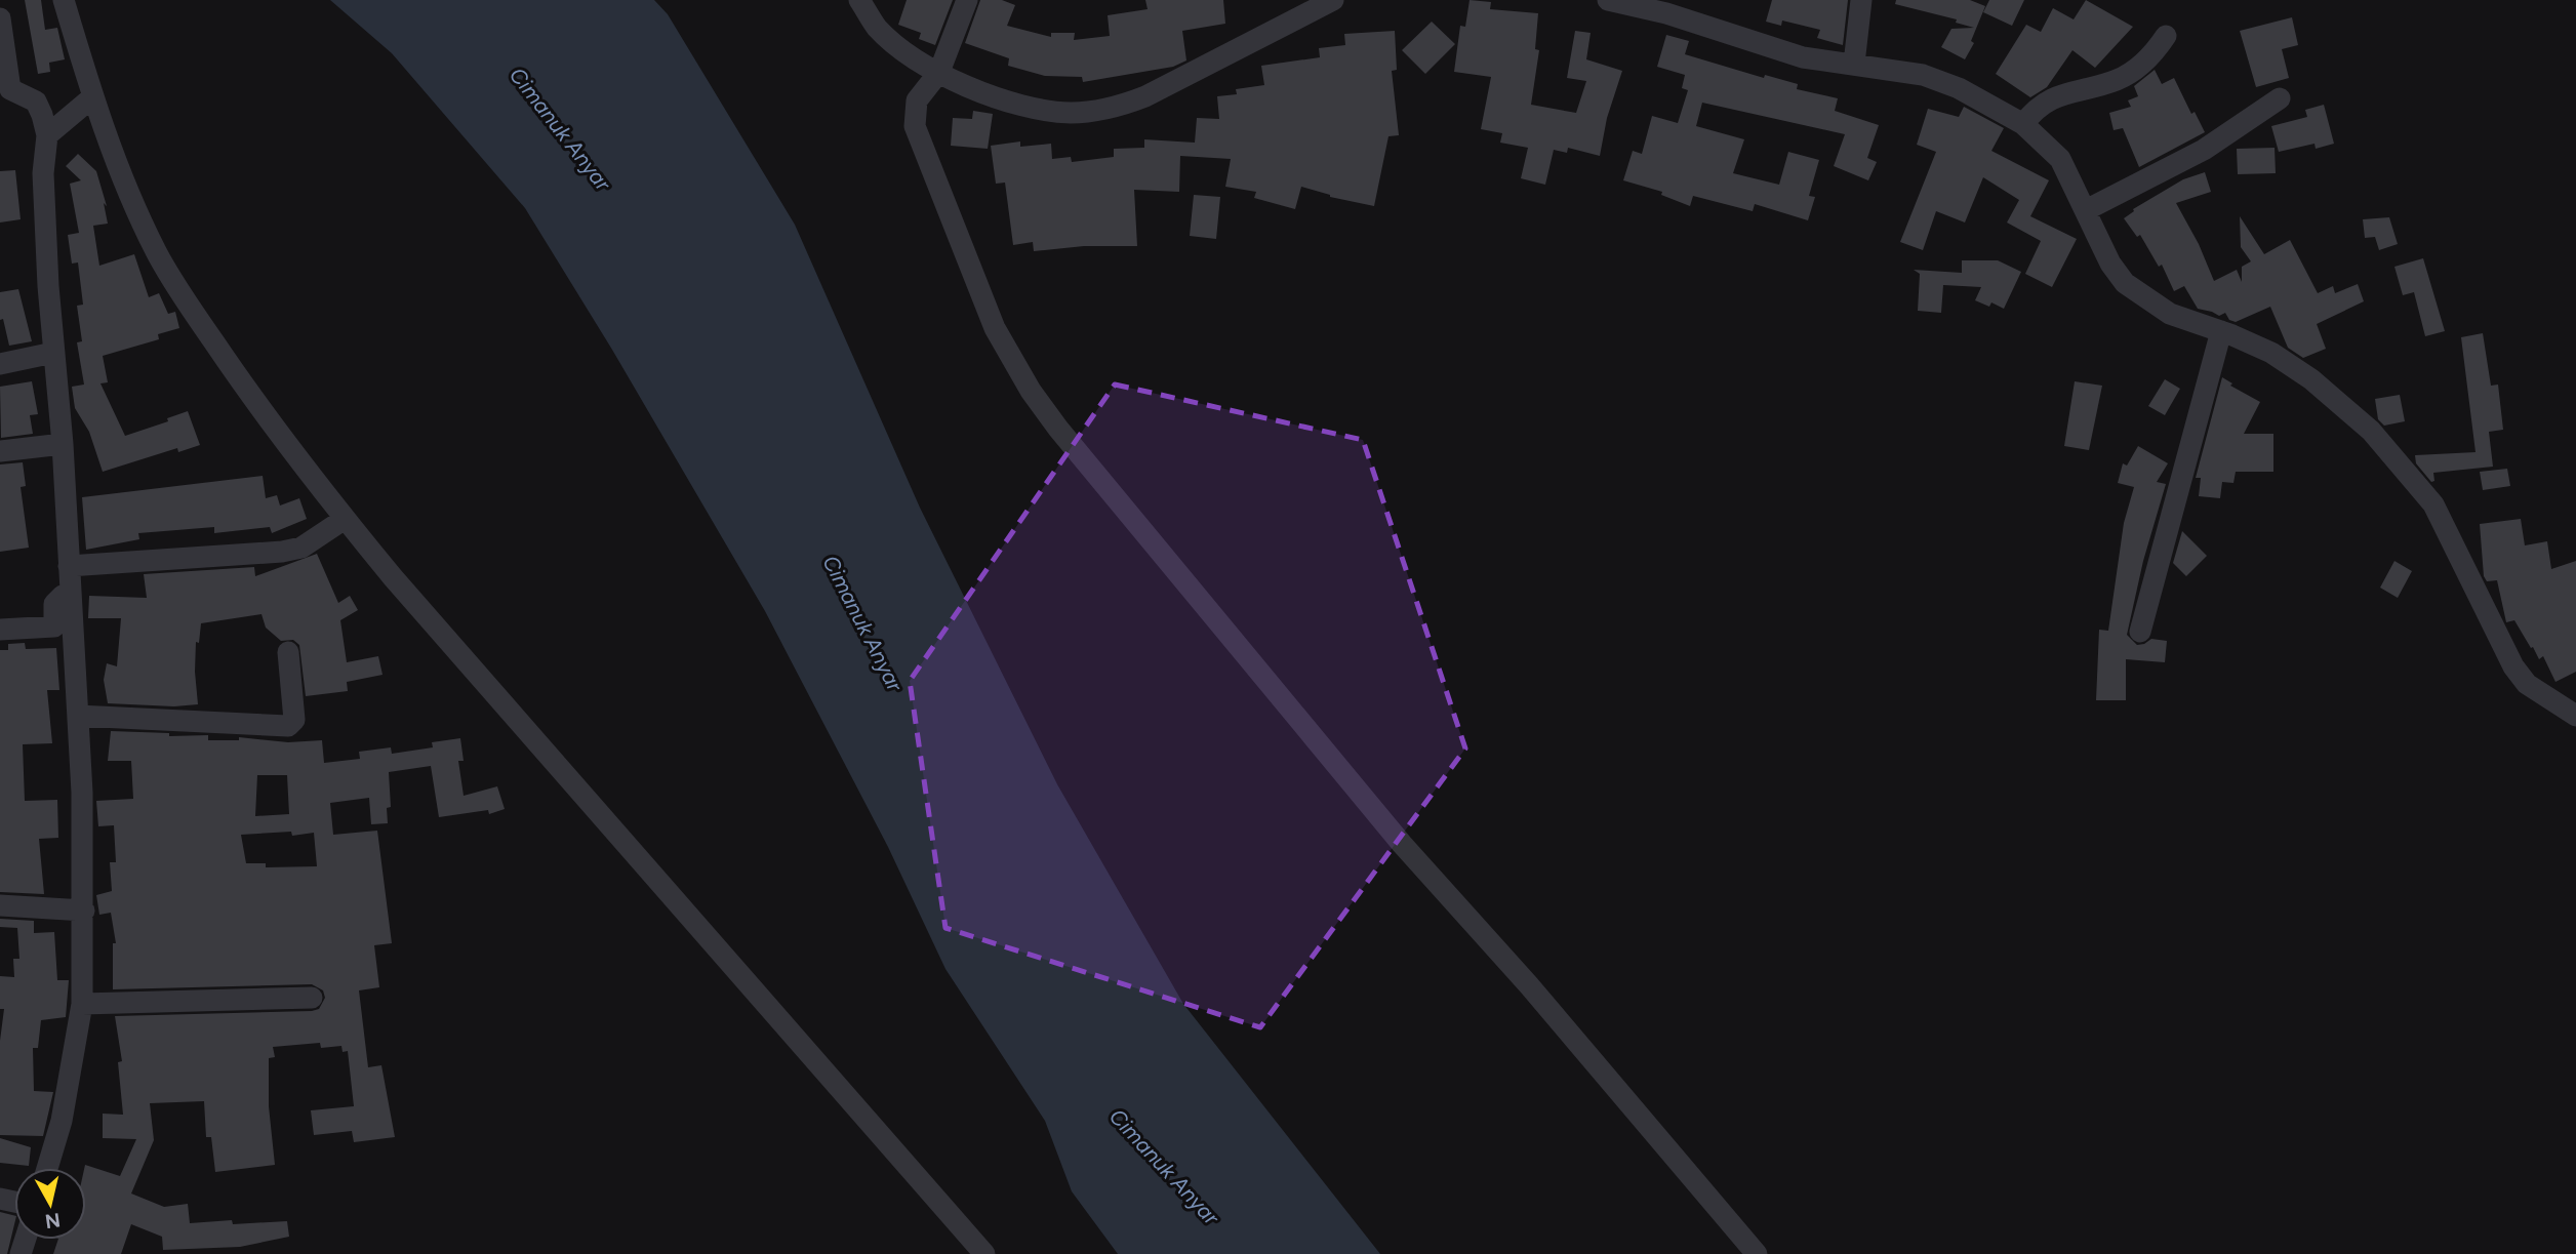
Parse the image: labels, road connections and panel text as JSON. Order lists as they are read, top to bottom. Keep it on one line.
{"water":["Cimanuk Anyar"],"north":"bottom"}
